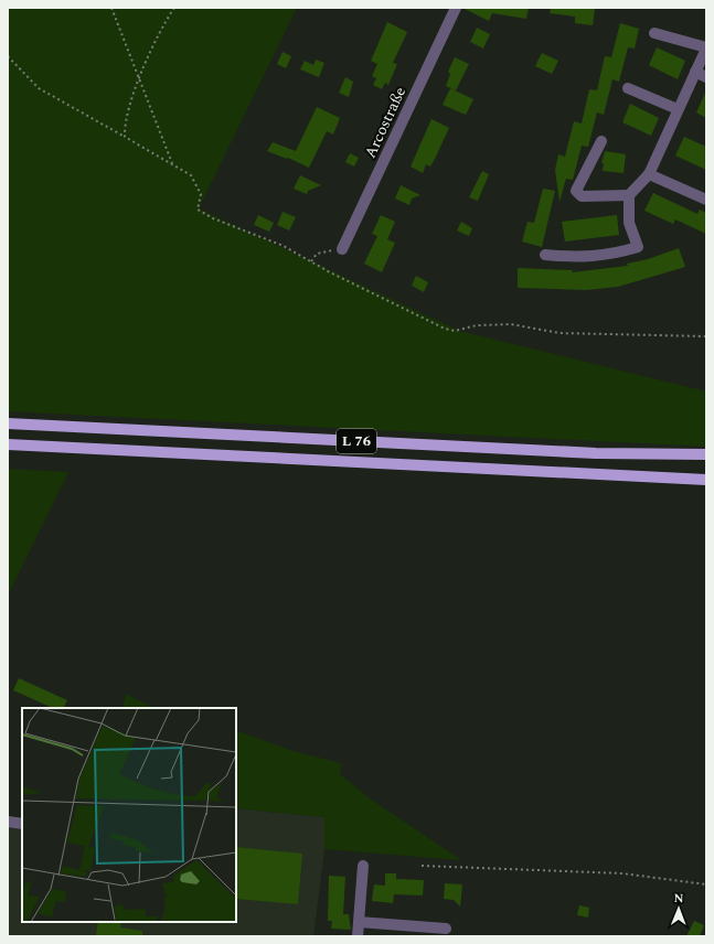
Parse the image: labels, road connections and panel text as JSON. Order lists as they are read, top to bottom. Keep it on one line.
{"streets":{"main road":["L 76"],"street":["Arcostraße"]},"north":"top"}
